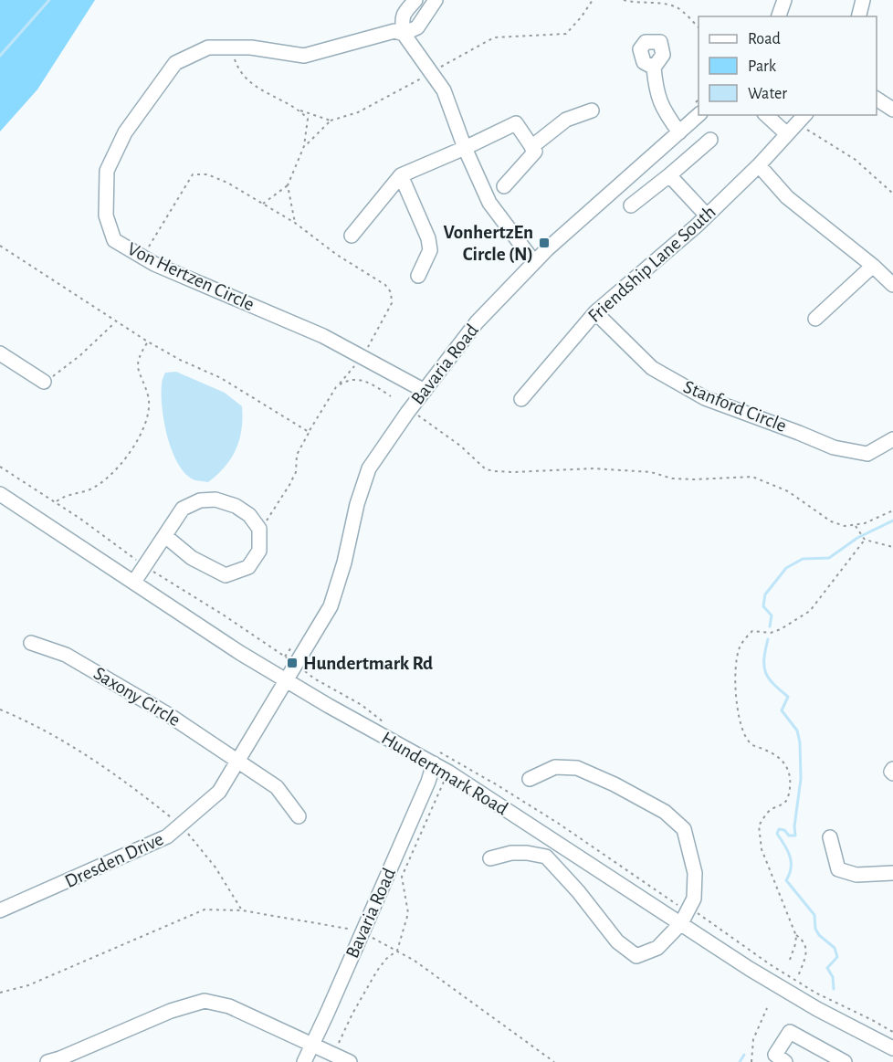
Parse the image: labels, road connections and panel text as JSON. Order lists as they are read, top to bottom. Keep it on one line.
{"streets":{"street":["Friendship Lane South","Von Hertzen Circle","Bavaria Road","Stanford Circle","Saxony Circle","Hundertmark Road","Dresden Drive"]},"crossings":[["Friendship Lane South","Stanford Circle"],["Von Hertzen Circle","Bavaria Road"],["Bavaria Road","Hundertmark Road"],["Bavaria Road","Dresden Drive"],["Saxony Circle","Dresden Drive"],["Hundertmark Road","Dresden Drive"]],"places":{"transit":["VonhertzEn Circle (N)","Hundertmark Rd"]},"legend":["Road","Park","Water"]}
